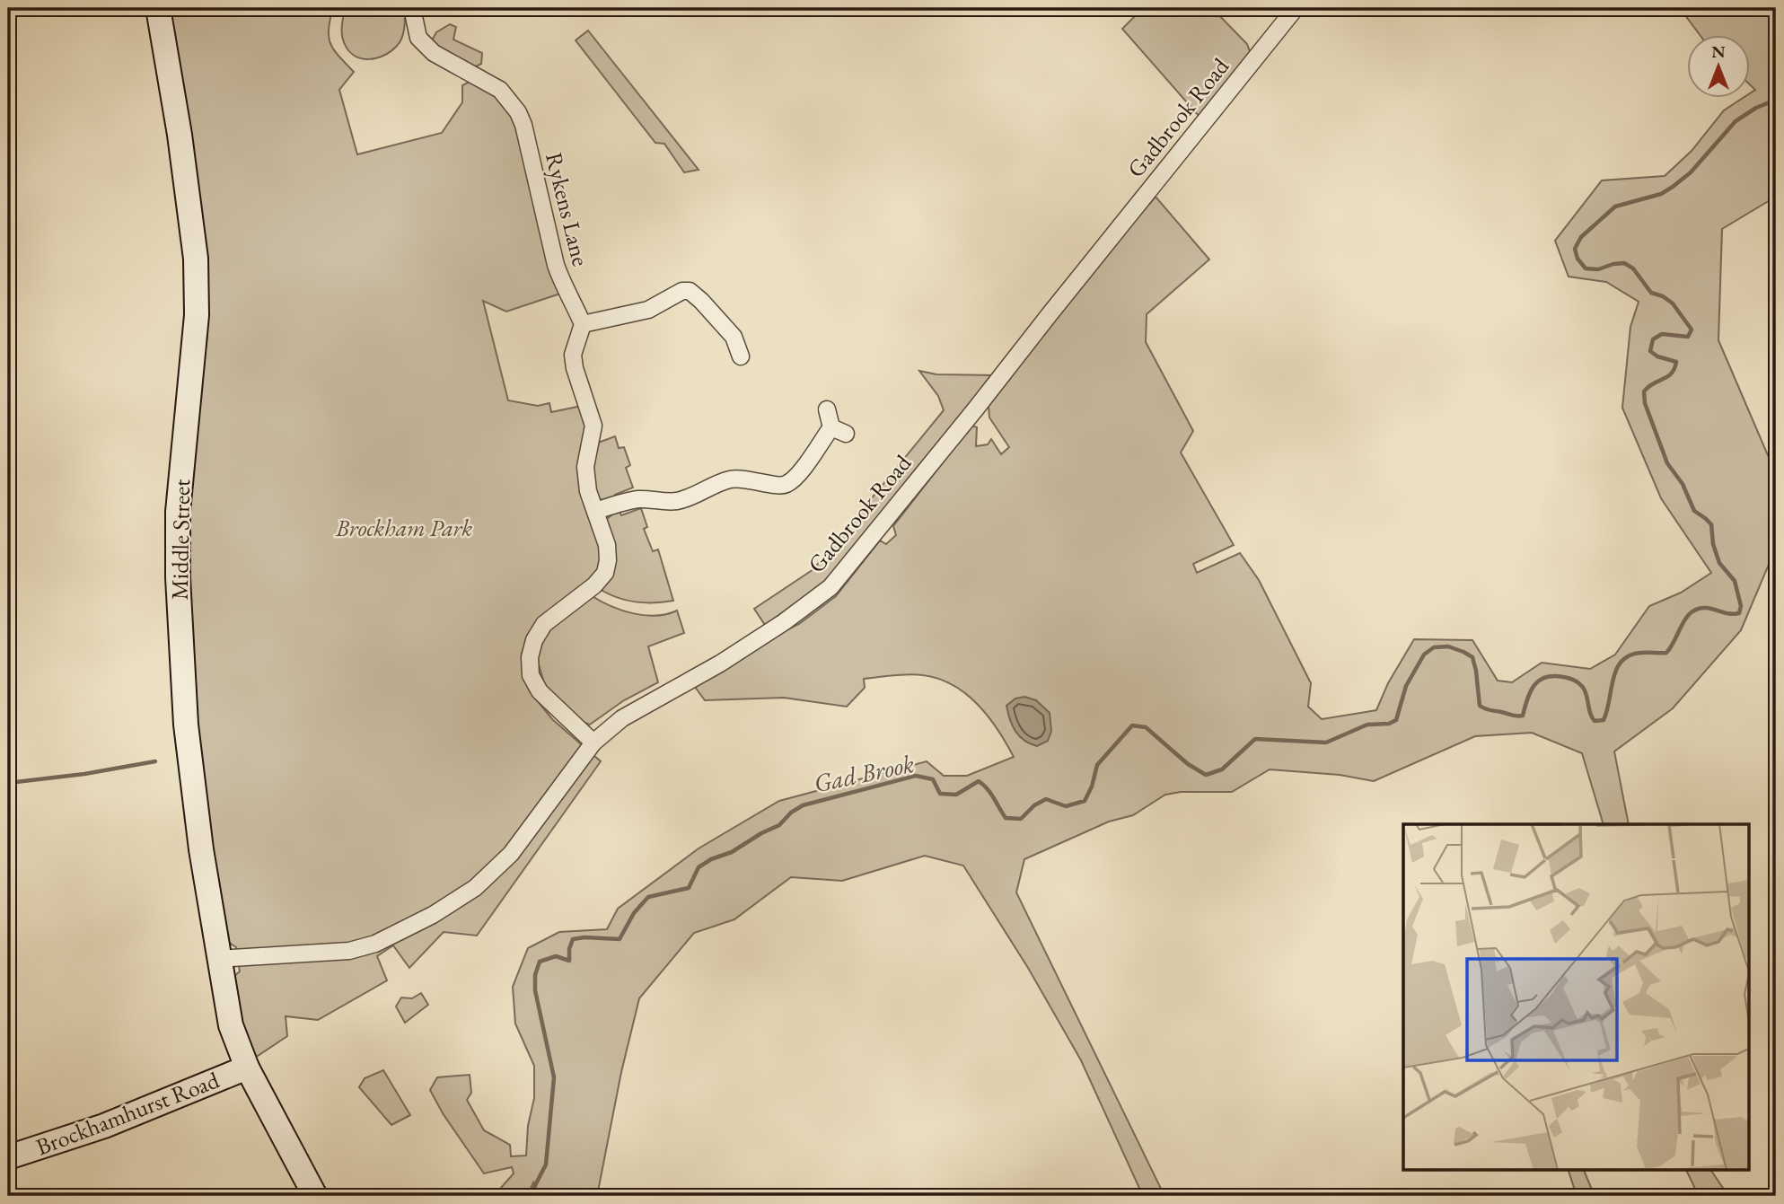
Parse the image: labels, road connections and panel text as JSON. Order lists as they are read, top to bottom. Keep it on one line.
{"streets":{"street":["Gadbrook Road","Rykens Lane","Middle Street","Brockhamhurst Road"]},"crossings":[["Gadbrook Road","Middle Street"],["Middle Street","Brockhamhurst Road"]],"water":["Gad Brook"],"parks":["Brockham Park"],"north":"top"}
